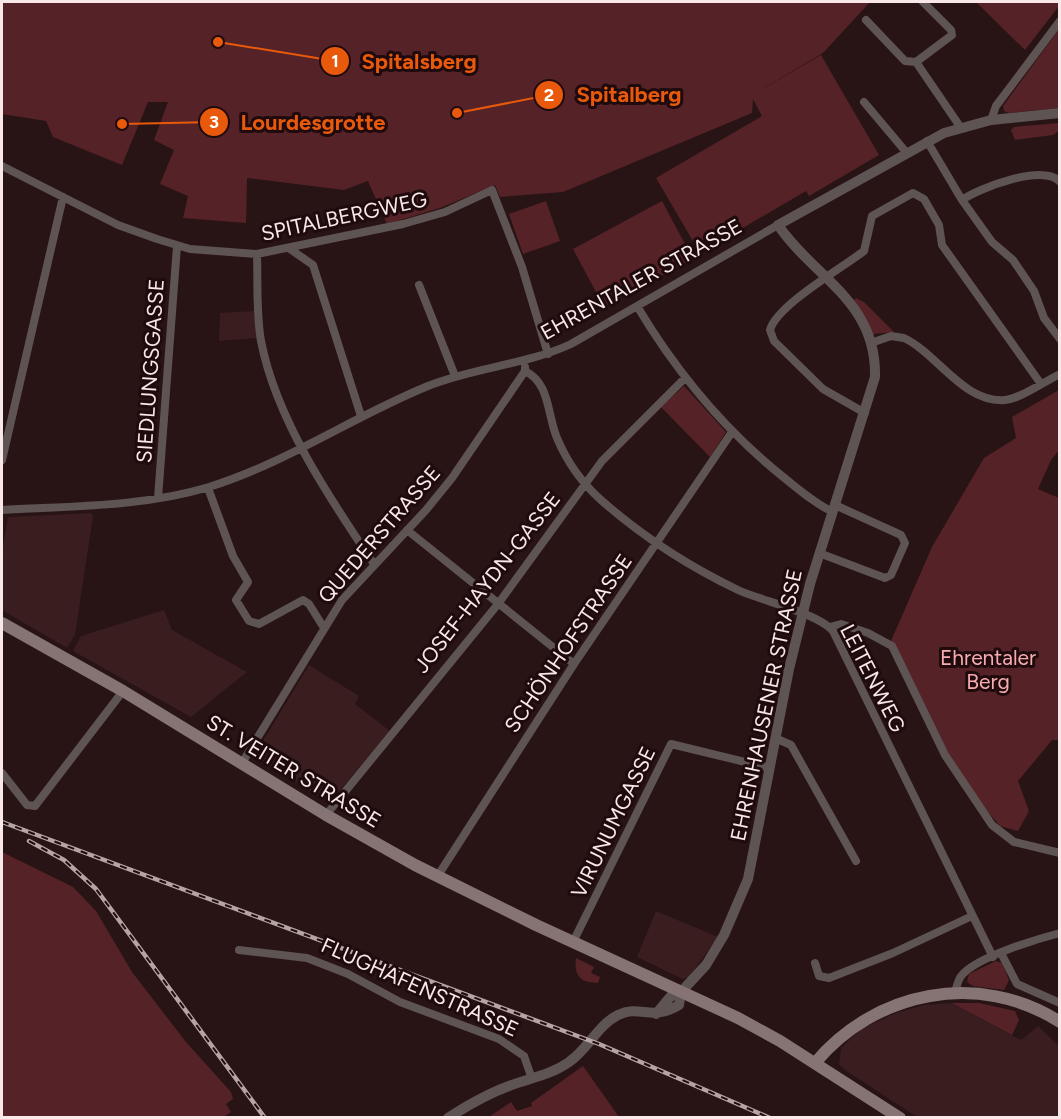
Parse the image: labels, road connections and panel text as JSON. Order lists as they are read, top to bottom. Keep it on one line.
{"streets":{"main road":["ST. VEITER STRASSE"],"street":["SPITALBERGWEG","EHRENTALER STRASSE","SIEDLUNGSGASSE","QUEDERSTRASSE","JOSEF-HAYDN-GASSE","SCHÖNHOFSTRASSE","LEITENWEG","EHRENHAUSENER STRASSE","VIRUNUMGASSE","FLUGHAFENSTRASSE"]},"crossings":[["SPITALBERGWEG","EHRENTALER STRASSE"],["SPITALBERGWEG","SIEDLUNGSGASSE"],["EHRENTALER STRASSE","SIEDLUNGSGASSE"],["QUEDERSTRASSE","LEITENWEG"],["QUEDERSTRASSE","ST. VEITER STRASSE"],["JOSEF-HAYDN-GASSE","LEITENWEG"],["JOSEF-HAYDN-GASSE","ST. VEITER STRASSE"],["SCHÖNHOFSTRASSE","LEITENWEG"],["SCHÖNHOFSTRASSE","ST. VEITER STRASSE"],["LEITENWEG","EHRENHAUSENER STRASSE"],["EHRENHAUSENER STRASSE","ST. VEITER STRASSE"],["EHRENHAUSENER STRASSE","VIRUNUMGASSE"],["ST. VEITER STRASSE","VIRUNUMGASSE"]],"parks":["Ehrentaler Berg"],"places":["Spitalsberg","Spitalberg","Lourdesgrotte"]}
